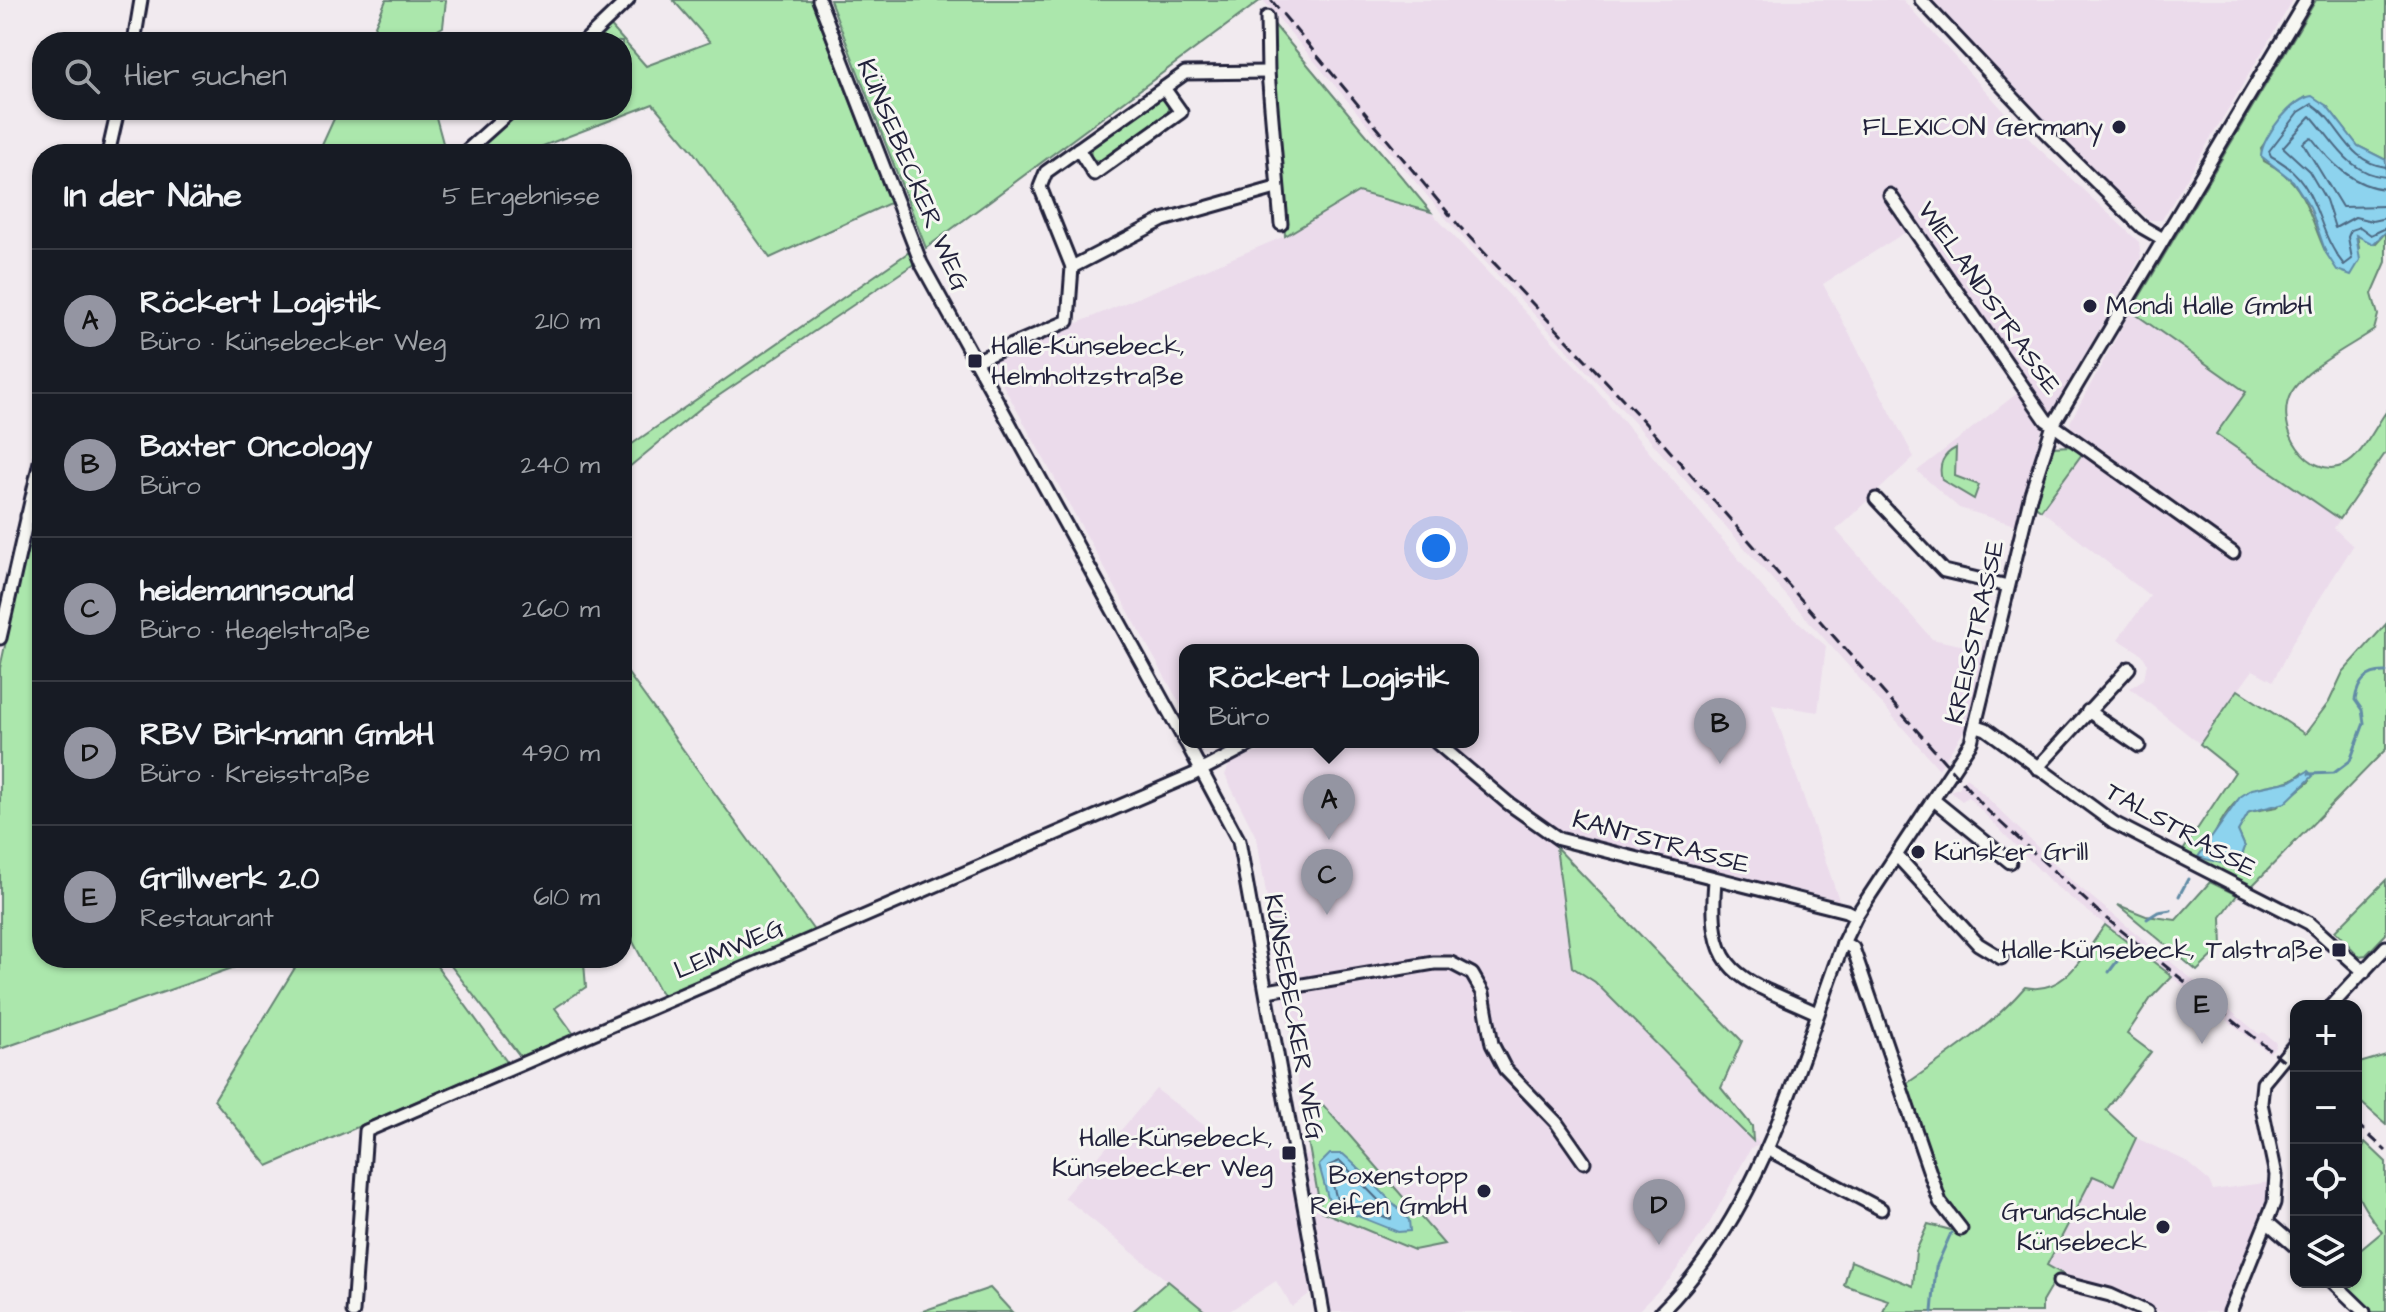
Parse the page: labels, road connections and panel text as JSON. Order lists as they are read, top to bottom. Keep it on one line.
{"streets":{"street":["KÜNSEBECKER WEG","WIELANDSTRASSE","KREISSTRASSE","TALSTRASSE","KANTSTRASSE","LEIMWEG"]},"crossings":[["KÜNSEBECKER WEG","LEIMWEG"],["WIELANDSTRASSE","KREISSTRASSE"],["KREISSTRASSE","TALSTRASSE"],["KREISSTRASSE","KANTSTRASSE"]],"places":{"other":["FLEXICON Germany","Mondi Halle GmbH","Künsker Grill","Boxenstopp Reifen GmbH","Grundschule Künsebeck"],"transit":["Halle-Künsebeck, Helmholtzstraße","Halle-Künsebeck, Talstraße","Halle-Künsebeck, Künsebecker Weg"]},"page":{"search":"Hier suchen","heading":["In der Nähe","5 Ergebnisse"],"list":[{"mark":"A","name":"Röckert Logistik","note":"Büro · Künsebecker Weg","value":"210 m"},{"mark":"B","name":"Baxter Oncology","note":"Büro","value":"240 m"},{"mark":"C","name":"heidemannsound","note":"Büro · Hegelstraße","value":"260 m"},{"mark":"D","name":"RBV Birkmann GmbH","note":"Büro · Kreisstraße","value":"490 m"},{"mark":"E","name":"Grillwerk 2.0","note":"Restaurant","value":"610 m"}],"popup":["Röckert Logistik","Büro"],"pins":["B","A","C","E","D"],"map_buttons":["+","−"]}}
